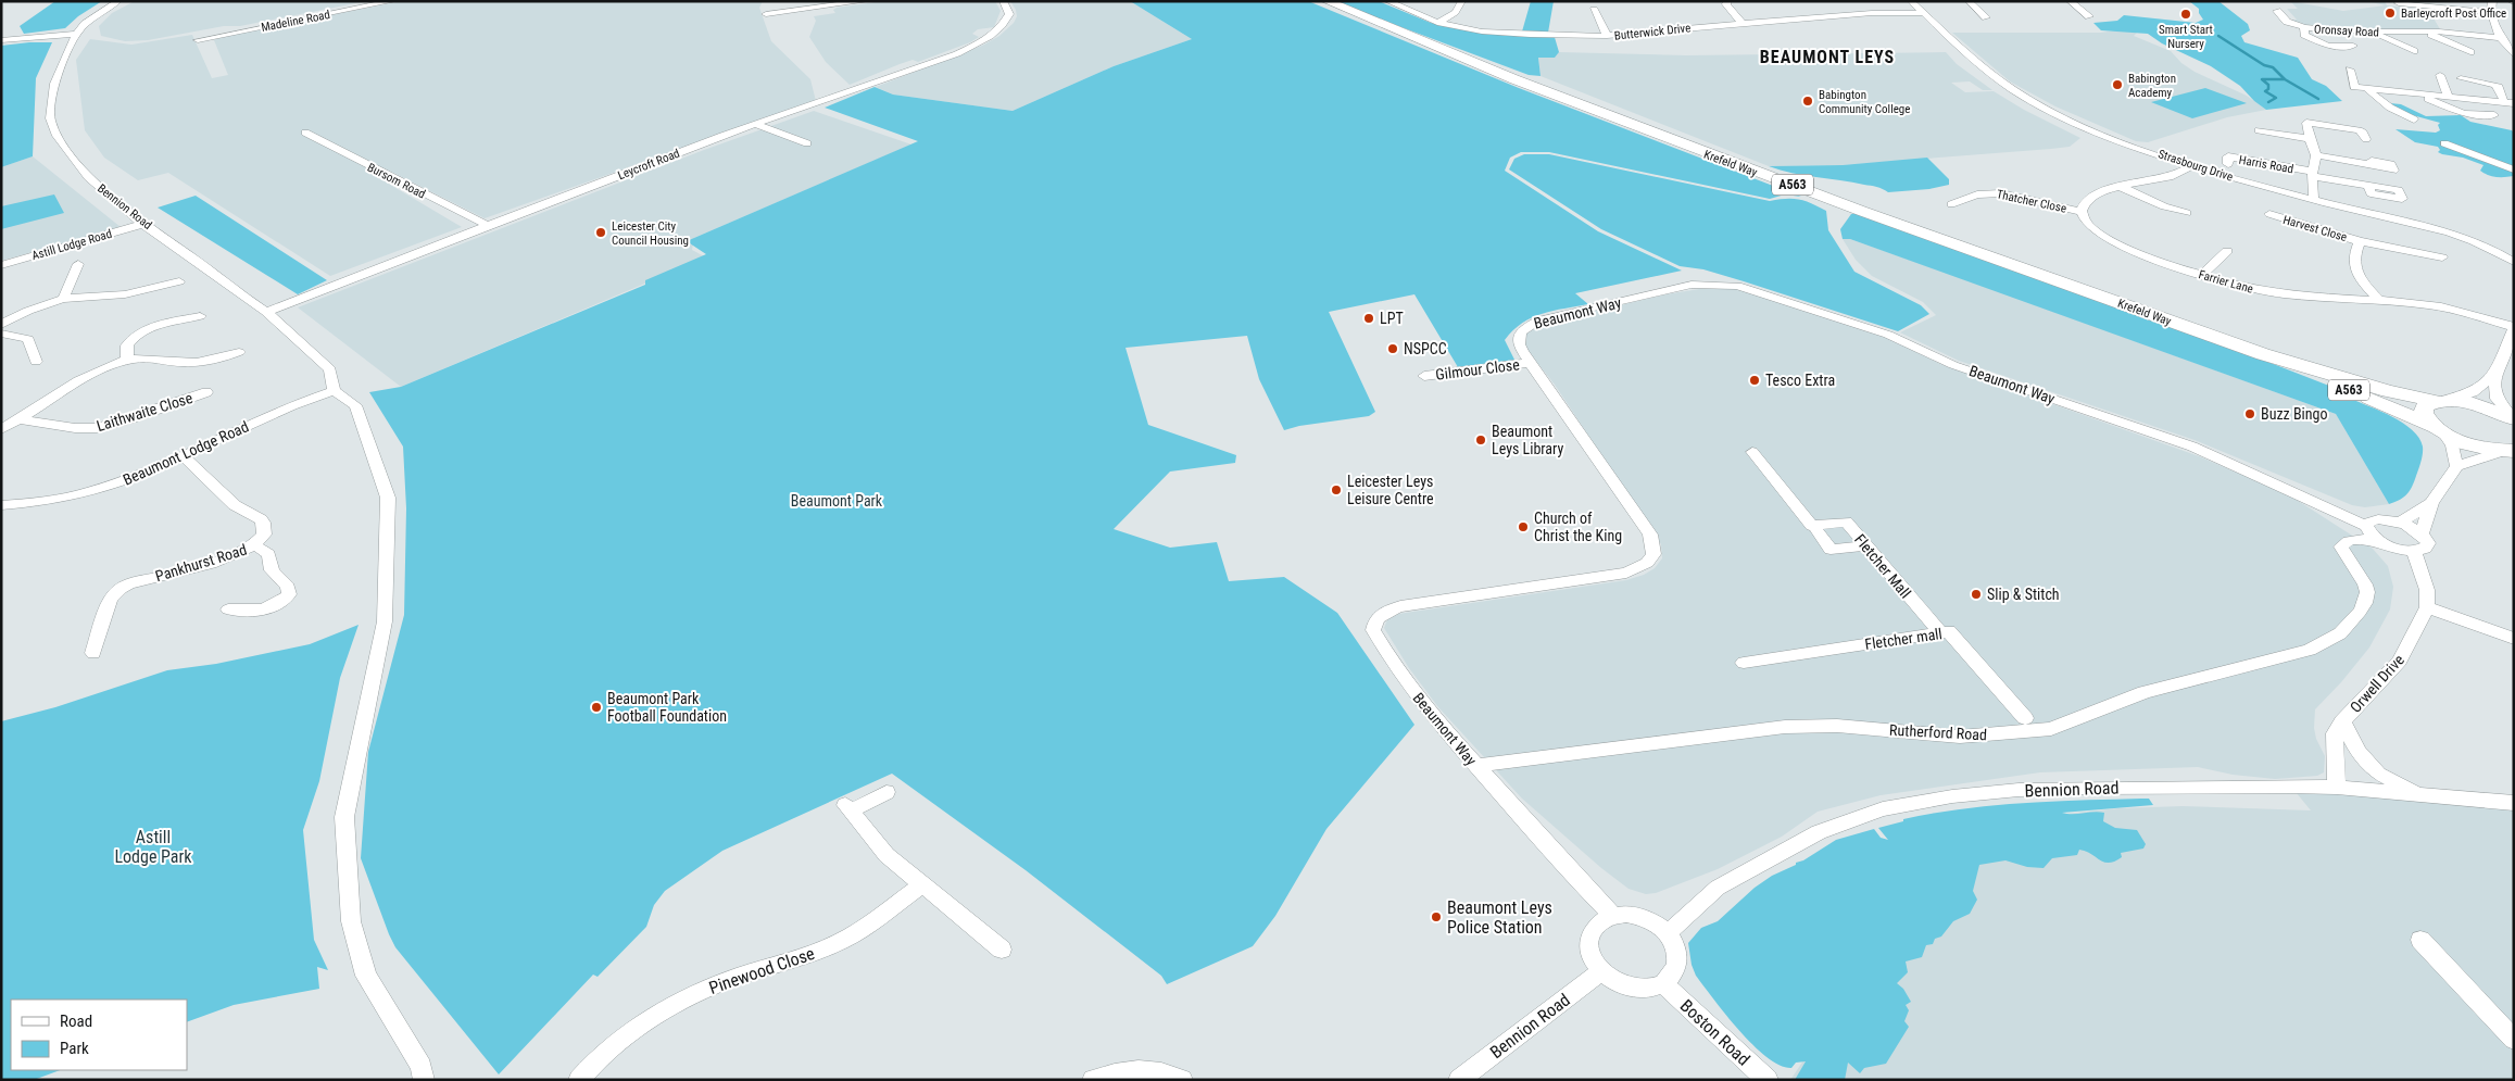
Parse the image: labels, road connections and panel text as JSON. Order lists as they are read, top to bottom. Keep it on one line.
{"streets":{"highway":["Krefeld Way","A563"],"street":["Madeline Road","Oronsay Road","Butterwick Drive","Leycroft Road","Harris Road","Strasbourg Drive","Bursom Road","Thatcher Close","Bennion Road","Harvest Close","Astill Lodge Road","Farrier Lane","Beaumont Way","Gilmour Close","Laithwaite Close","Beaumont Lodge Road","Pankhurst Road","Fletcher Mall","Fletcher mall","Orwell Drive","Rutherford Road","Pinewood Close","Boston Road"]},"crossings":[["Butterwick Drive","Strasbourg Drive"],["Leycroft Road","Bursom Road"],["Leycroft Road","Bennion Road"],["Harris Road","Strasbourg Drive"],["Thatcher Close","Farrier Lane"],["Bennion Road","Astill Lodge Road"],["Bennion Road","Beaumont Way"],["Bennion Road","Beaumont Lodge Road"],["Bennion Road","Orwell Drive"],["Bennion Road","Boston Road"],["Harvest Close","Farrier Lane"],["Beaumont Way","Gilmour Close"],["Beaumont Way","Rutherford Road"],["Beaumont Way","Boston Road"],["Beaumont Lodge Road","Pankhurst Road"],["Fletcher Mall","Fletcher mall"]],"districts":["BEAUMONT LEYS"],"parks":["Beaumont Park","Astill Lodge Park"],"places":["Barleycroft Post Office","Smart Start Nursery","Babington Academy","Babington Community College","Leicester City Council Housing","LPT","NSPCC","Tesco Extra","Buzz Bingo","Beaumont Leys Library","Leicester Leys Leisure Centre","Church of Christ the King","Slip & Stitch","Beaumont Park Football Foundation","Beaumont Leys Police Station"],"legend":["Road","Park"]}
